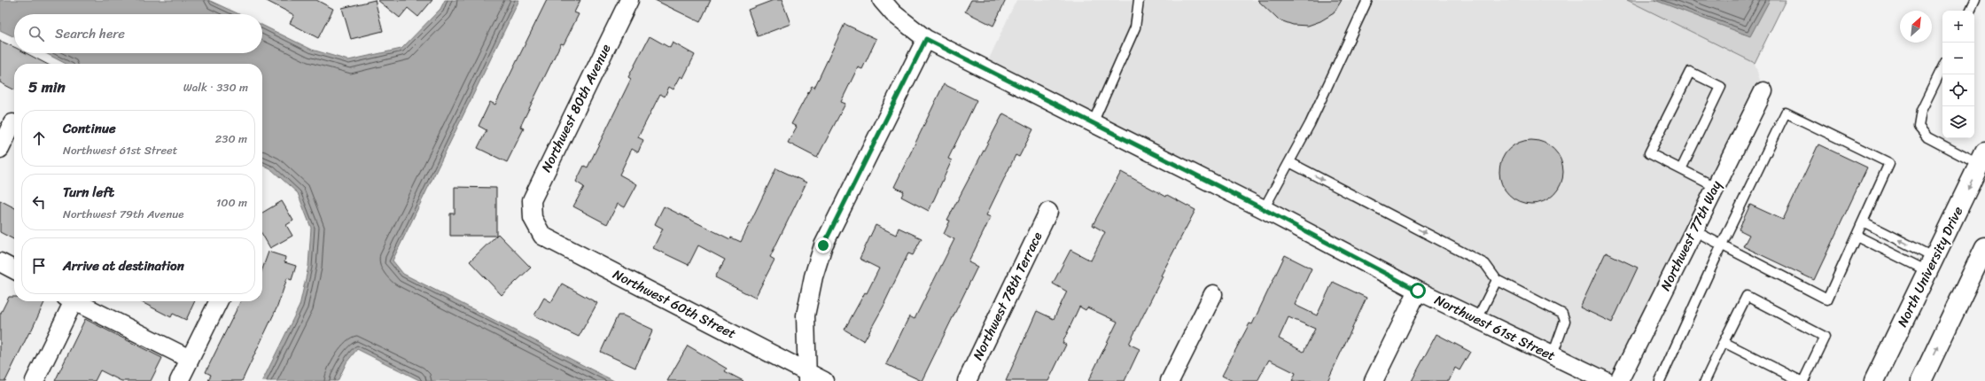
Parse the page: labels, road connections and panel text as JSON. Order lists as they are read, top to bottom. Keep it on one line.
{"streets":{"main road":["North University Drive"],"street":["Northwest 80th Avenue","Northwest 77th Way","Northwest 78th Terrace","Northwest 60th Street","Northwest 61st Street"]},"crossings":[["Northwest 80th Avenue","Northwest 60th Street"]],"north":"top right","page":{"map_buttons":["+","−"],"search":"Search here","heading":["5 min","Walk · 330 m"],"list":[["Continue","Northwest 61st Street","230 m"],["Turn left","Northwest 79th Avenue","100 m"],"Arrive at destination"]}}
